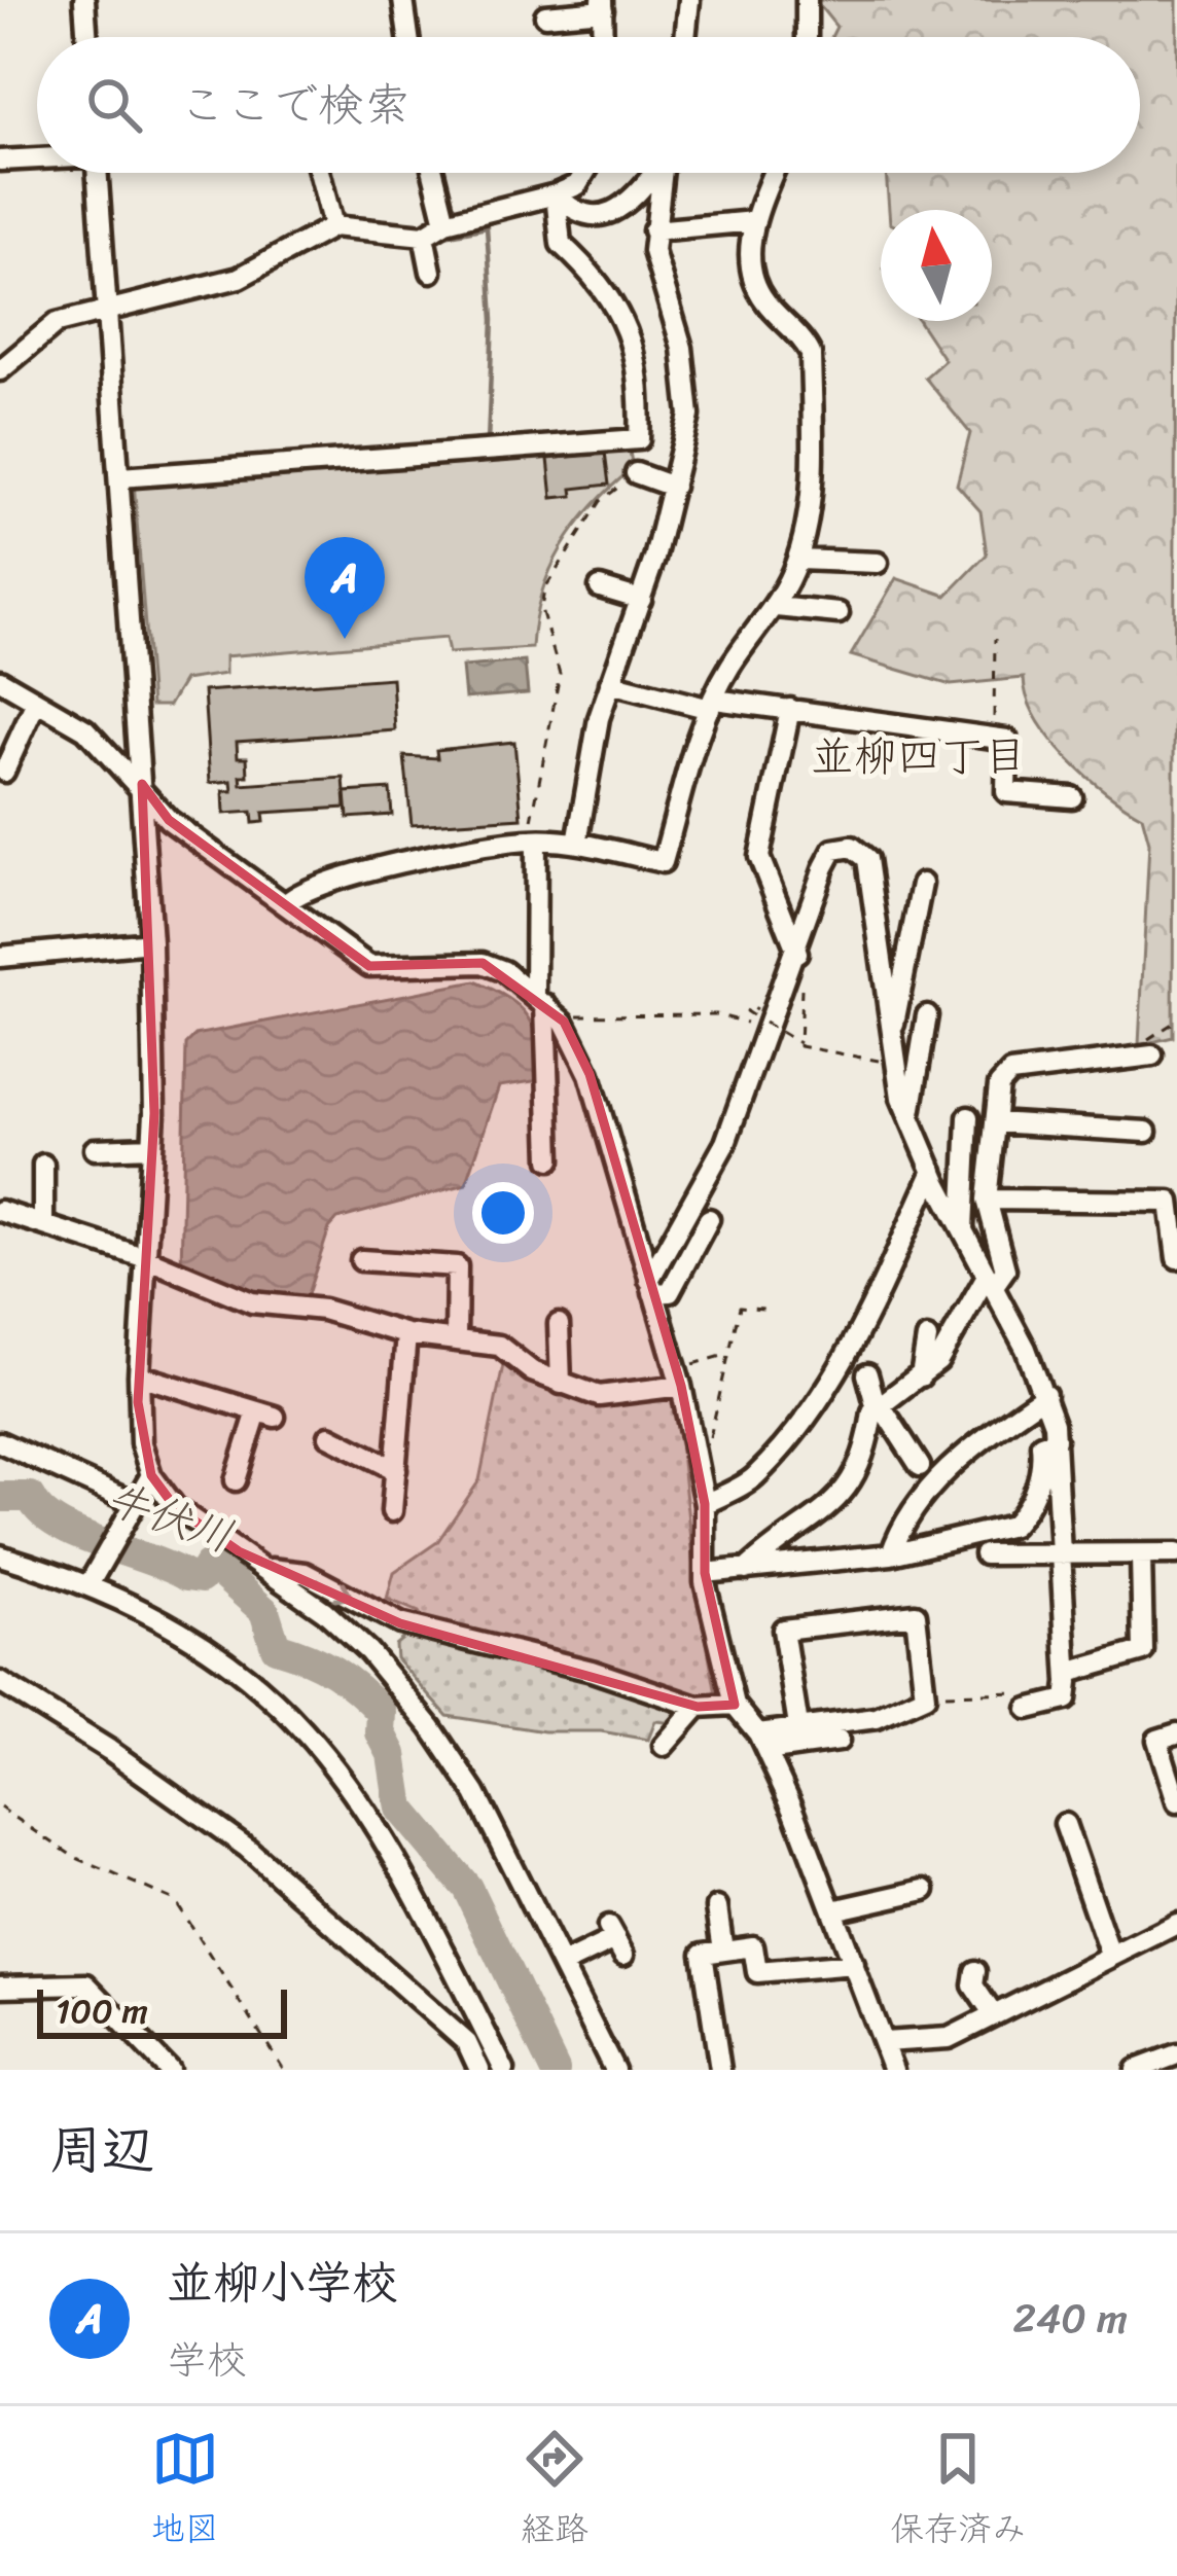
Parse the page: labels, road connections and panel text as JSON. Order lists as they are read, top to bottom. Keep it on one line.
{"districts":["並柳四丁目"],"water":["牛伏川"],"scale_bar":"100 m","north":"top","page":{"search":"ここで検索","pins":"A","scale":"100 m","heading":"周辺","list":[{"mark":"A","name":"並柳小学校","note":"学校","value":"240 m"}],"nav":["地図","経路","保存済み"]}}
